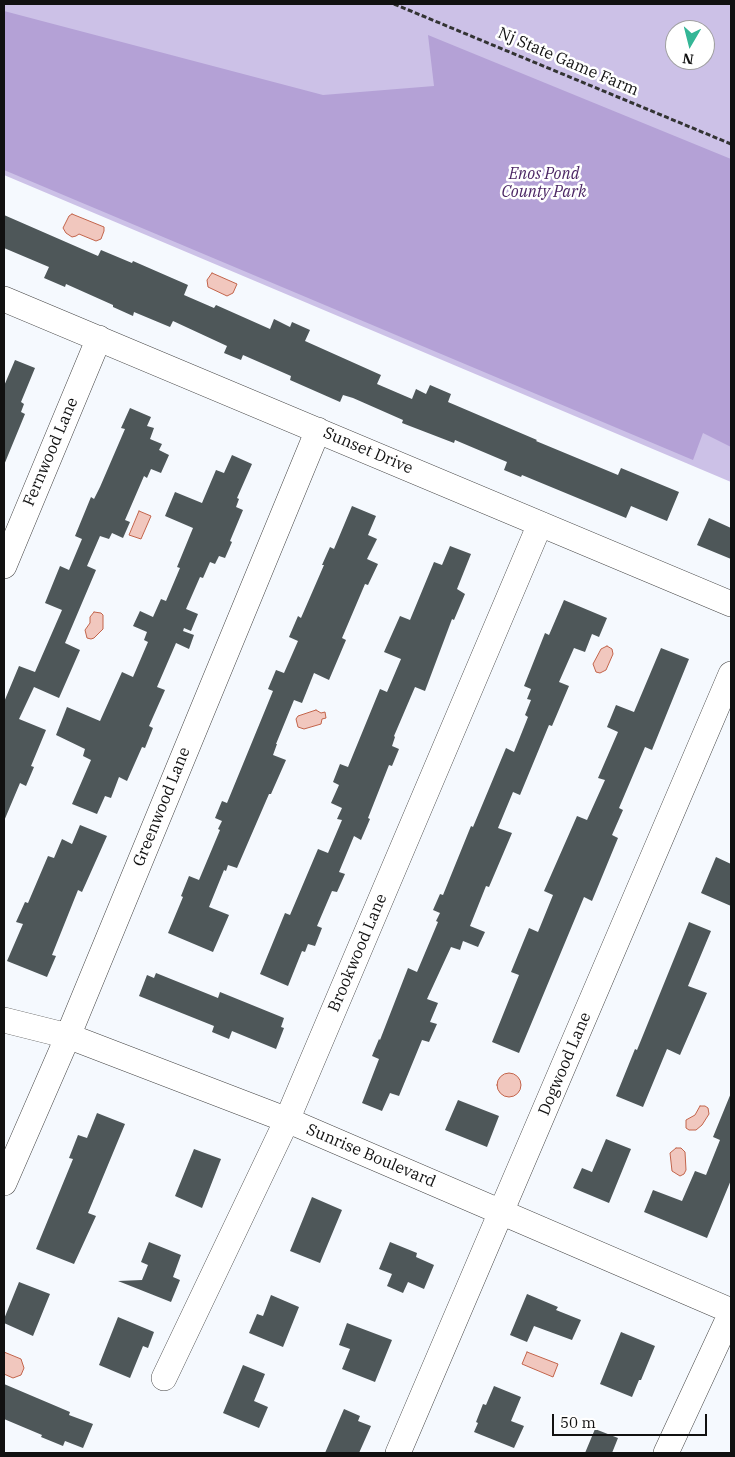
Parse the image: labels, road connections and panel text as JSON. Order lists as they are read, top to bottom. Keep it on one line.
{"streets":{"street":["Sunset Drive","Fernwood Lane","Greenwood Lane","Brookwood Lane","Dogwood Lane","Sunrise Boulevard"],"path":["Nj State Game Farm"]},"crossings":[["Sunset Drive","Fernwood Lane"],["Sunset Drive","Greenwood Lane"],["Sunset Drive","Brookwood Lane"],["Greenwood Lane","Sunrise Boulevard"],["Brookwood Lane","Sunrise Boulevard"],["Dogwood Lane","Sunrise Boulevard"]],"parks":["Enos Pond County Park"],"scale_bar":"50 m","north":"bottom"}
